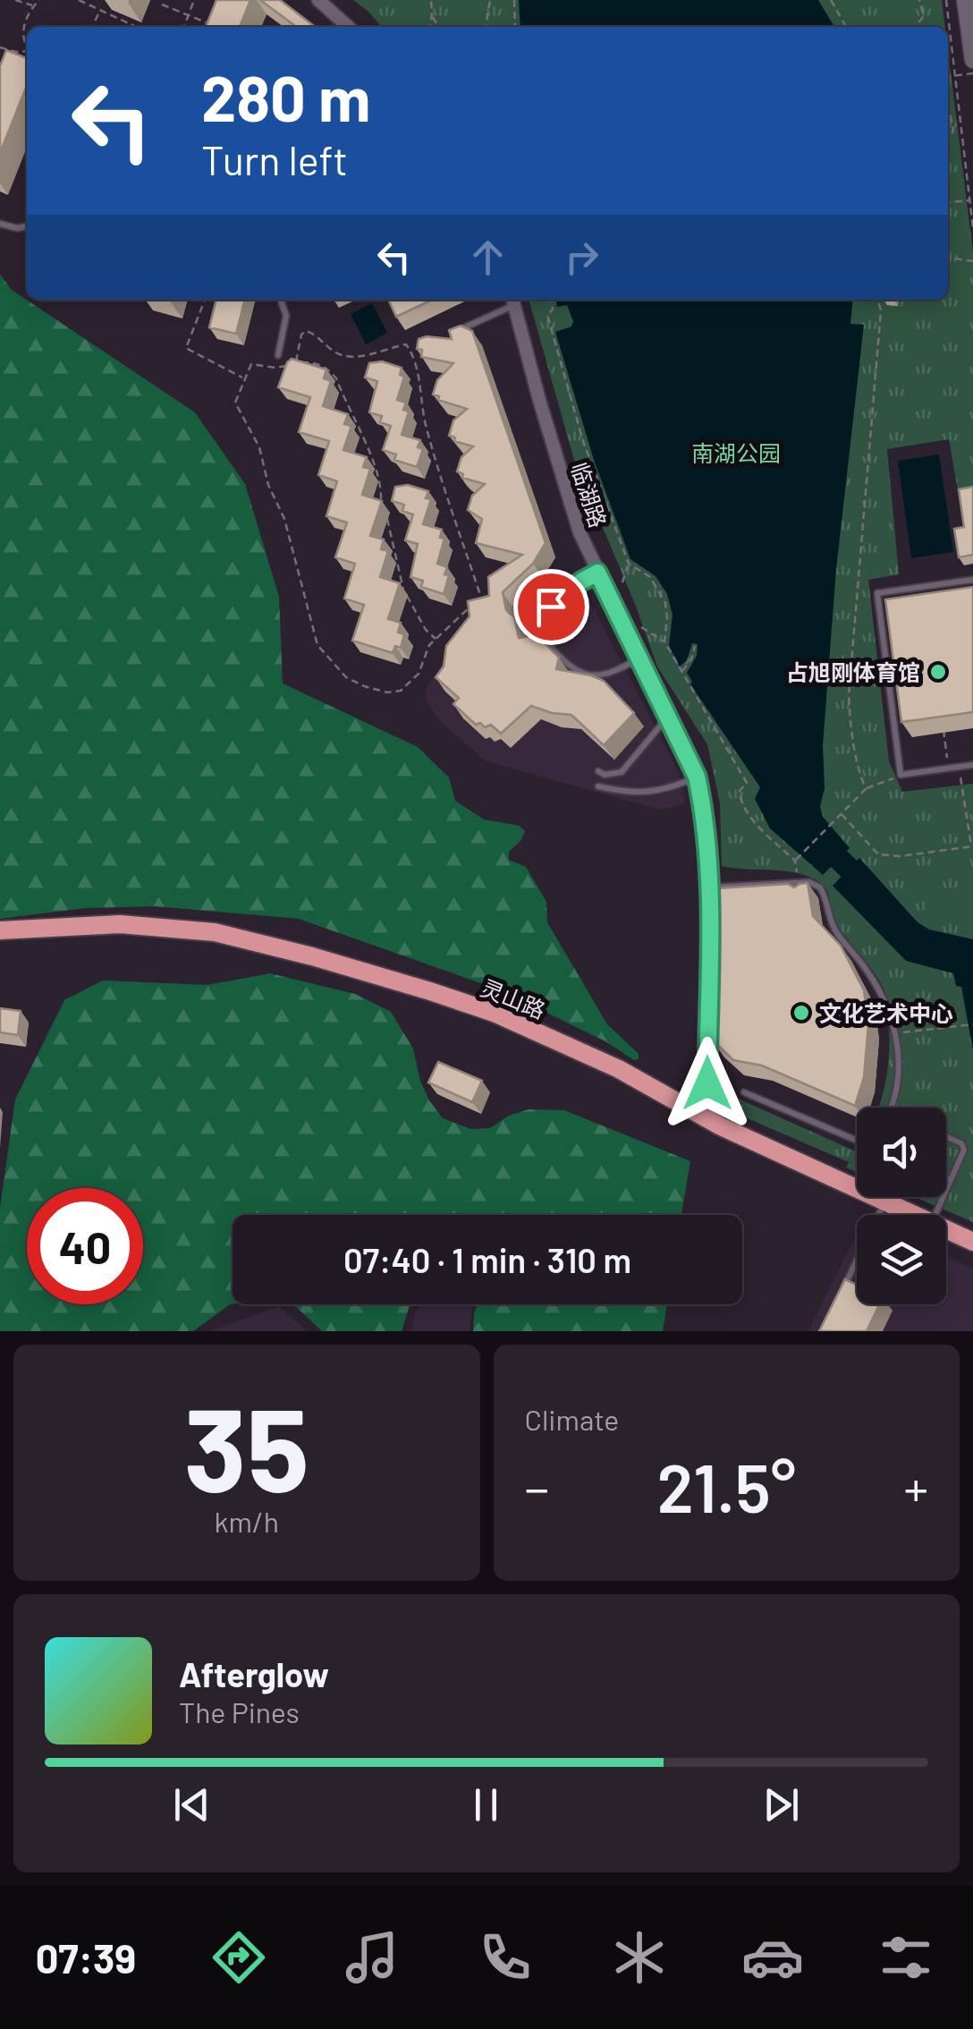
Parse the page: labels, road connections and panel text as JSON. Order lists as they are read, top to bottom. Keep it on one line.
{"streets":{"highway":["灵山路"],"street":["临湖路"]},"crossings":[["临湖路","灵山路"]],"parks":["南湖公园"],"places":["占旭刚体育馆","文化艺术中心"],"page":{"turn":["280 m","Turn left"],"limit":"40","trip":"07:40 · 1 min · 310 m","tile":[["35","km/h"],"Climate"],"heat":["−","21.5°","+"],"song":["Afterglow","The Pines"],"tabs":"07:39"}}
